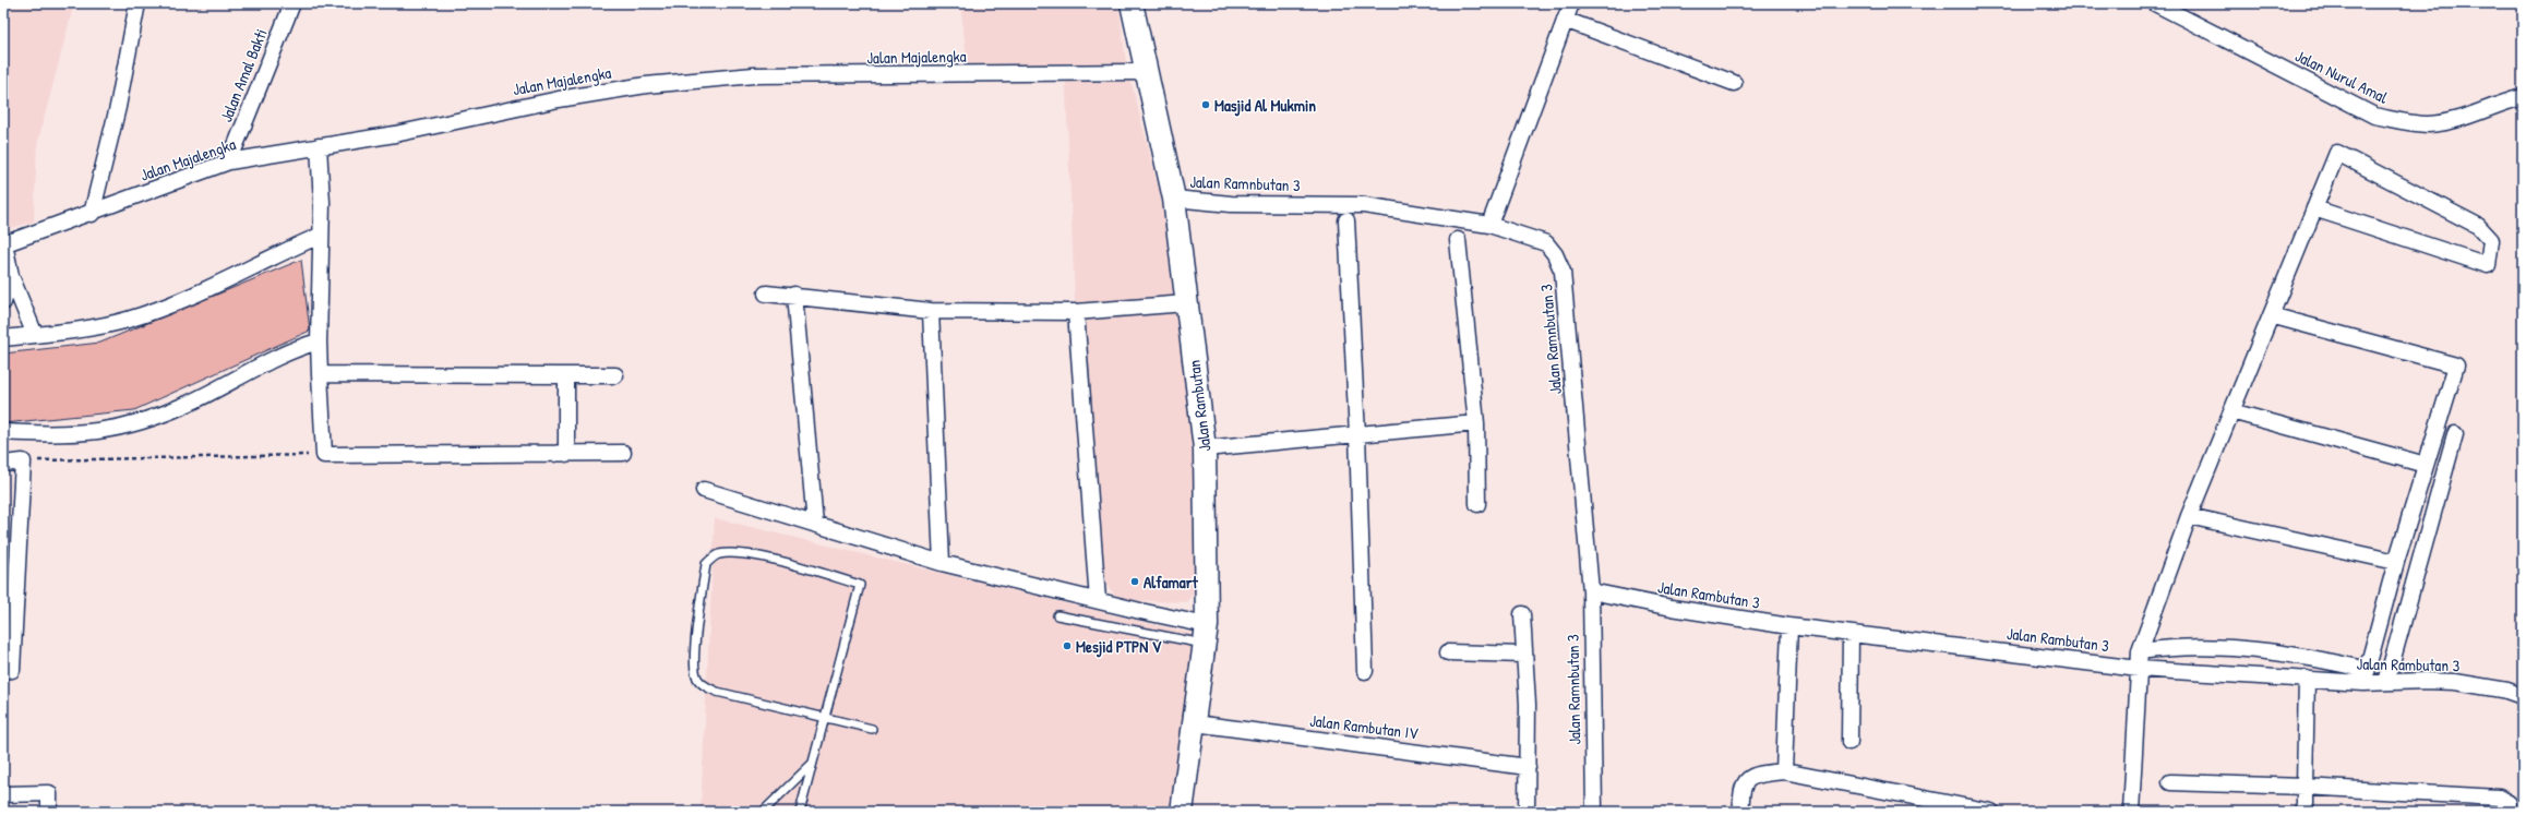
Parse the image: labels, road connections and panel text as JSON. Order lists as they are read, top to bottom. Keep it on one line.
{"streets":{"main road":["Jalan Rambutan"],"street":["Jalan Majalengka","Jalan Amal Bakti","Jalan Nurul Amal","Jalan Ramnbutan 3","Jalan Rambutan 3","Jalan Rambutan IV"]},"crossings":[["Jalan Majalengka","Jalan Amal Bakti"],["Jalan Majalengka","Jalan Rambutan"],["Jalan Ramnbutan 3","Jalan Rambutan"],["Jalan Ramnbutan 3","Jalan Rambutan 3"],["Jalan Rambutan","Jalan Rambutan IV"]],"places":["Masjid Al Mukmin","Alfamart","Mesjid PTPN V"]}
